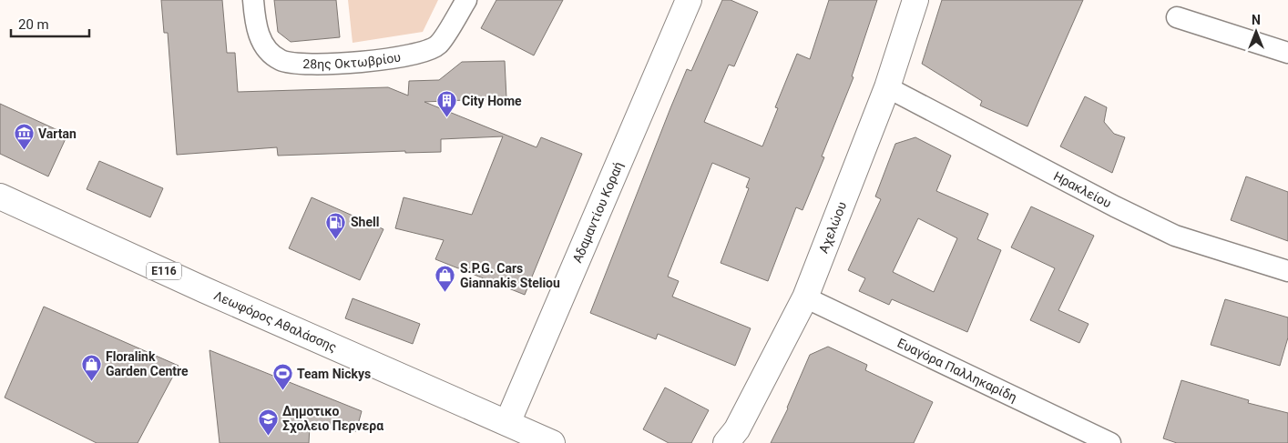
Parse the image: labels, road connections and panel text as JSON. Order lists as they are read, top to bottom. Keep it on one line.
{"streets":{"street":["28ης Οκτωβρίου","Ηρακλείου","Αδαμαντίου Κοραή","Αχελώου","E116","Λεωφόρος Αθαλάσσης","Ευαγόρα Παλληκαρίδη"]},"crossings":[["Ηρακλείου","Αχελώου"],["Αδαμαντίου Κοραή","Λεωφόρος Αθαλάσσης"],["Αχελώου","Ευαγόρα Παλληκαρίδη"]],"places":{"building":["City Home"],"museum":["Vartan"],"fuel station":["Shell"],"shop":["S.P.G. Cars Giannakis Steliou","Floralink Garden Centre"],"sports":["Team Nickys"],"school or university":["Δημοτικο Σχολειο Περνερα"]},"scale_bar":"20 m","north":"top"}
